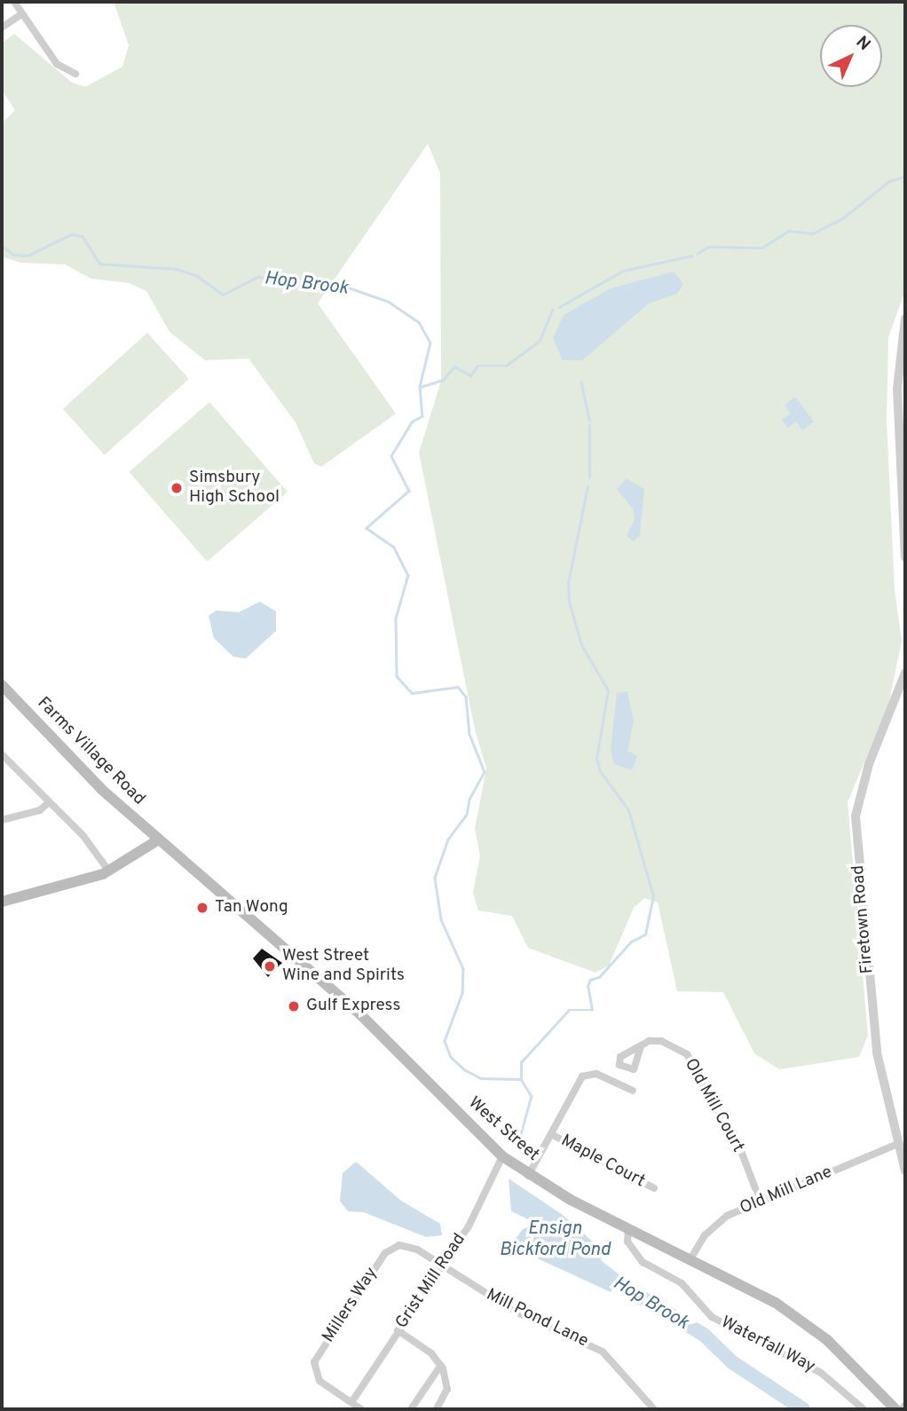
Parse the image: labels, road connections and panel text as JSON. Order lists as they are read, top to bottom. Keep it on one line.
{"streets":{"main road":["Farms Village Road","West Street"],"street":["Firetown Road","Old Mill Court","Maple Court","Old Mill Lane","Grist Mill Road","Millers Way","Mill Pond Lane","Waterfall Way"]},"crossings":[["Farms Village Road","West Street"],["Firetown Road","Old Mill Lane"],["Old Mill Court","Old Mill Lane"],["West Street","Maple Court"],["West Street","Old Mill Lane"],["West Street","Grist Mill Road"],["West Street","Waterfall Way"],["Grist Mill Road","Millers Way"],["Grist Mill Road","Mill Pond Lane"],["Millers Way","Mill Pond Lane"]],"water":["Hop Brook","Ensign Bickford Pond"],"places":["Simsbury High School","Tan Wong","West Street Wine and Spirits","Gulf Express"],"north":"top right"}
